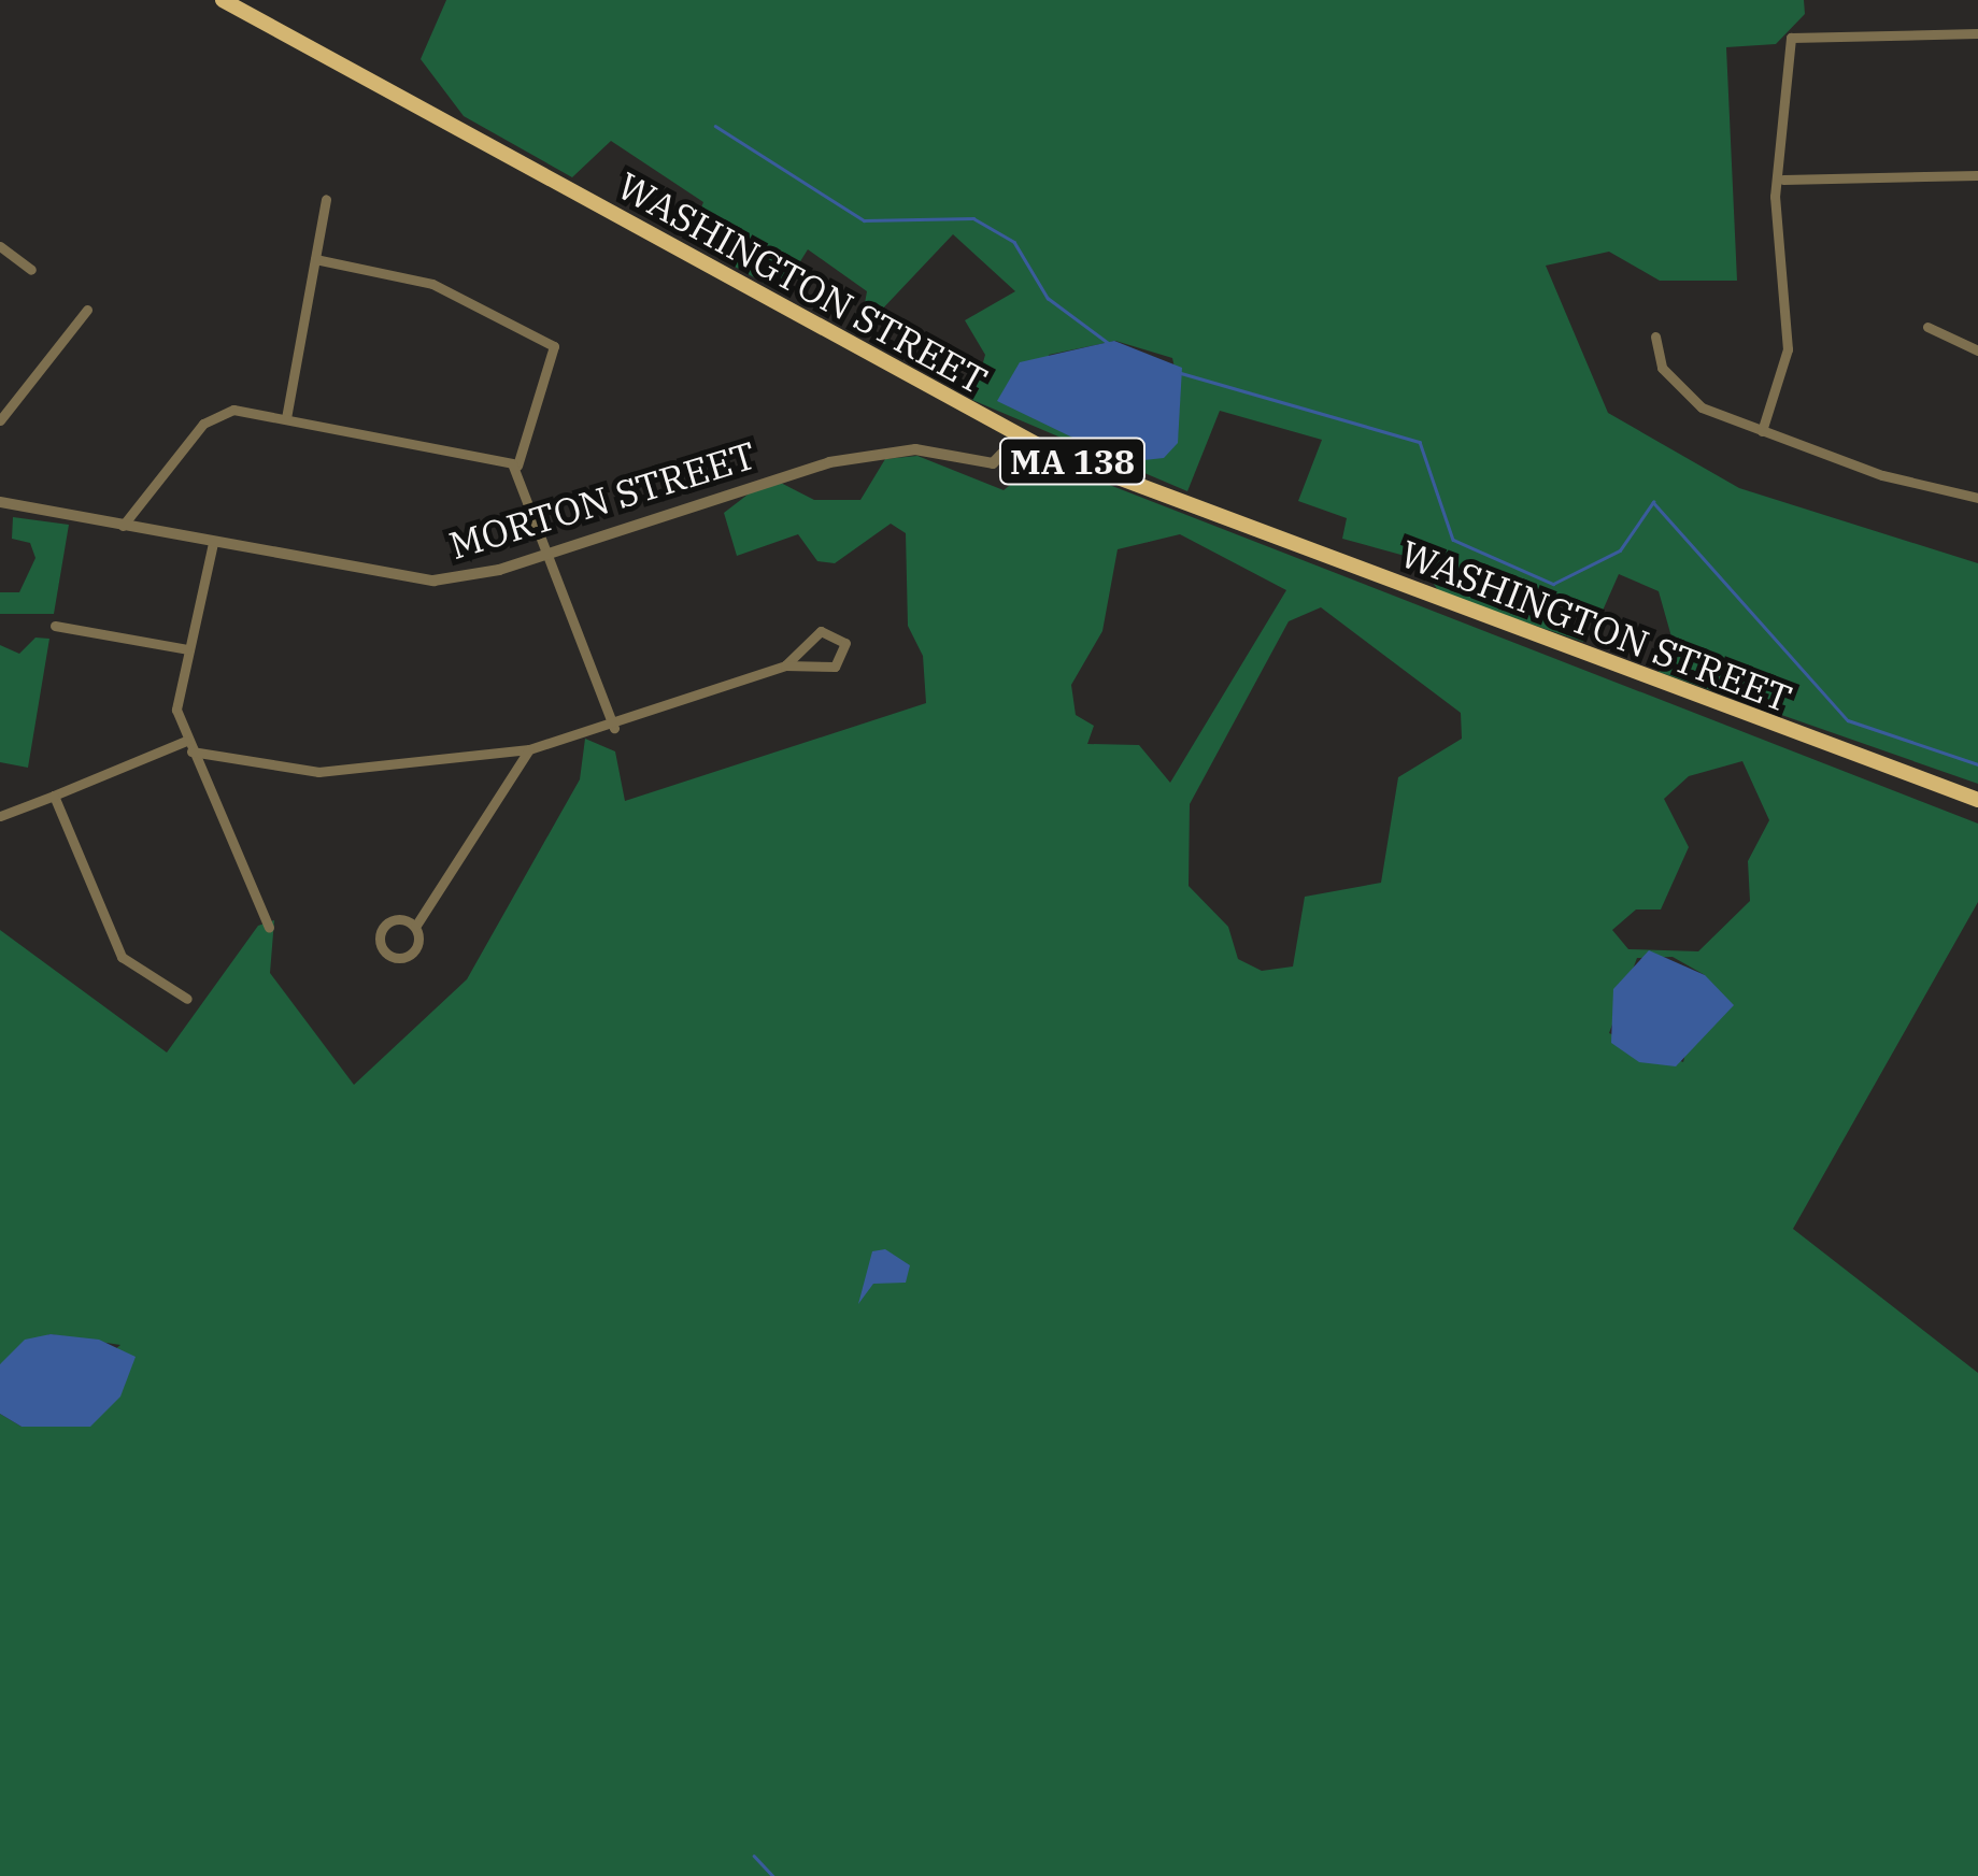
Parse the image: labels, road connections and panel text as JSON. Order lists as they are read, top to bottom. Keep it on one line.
{"streets":{"main road":["WASHINGTON STREET","MA 138"],"street":["MORTON STREET"]},"crossings":[["WASHINGTON STREET","MORTON STREET"]]}
